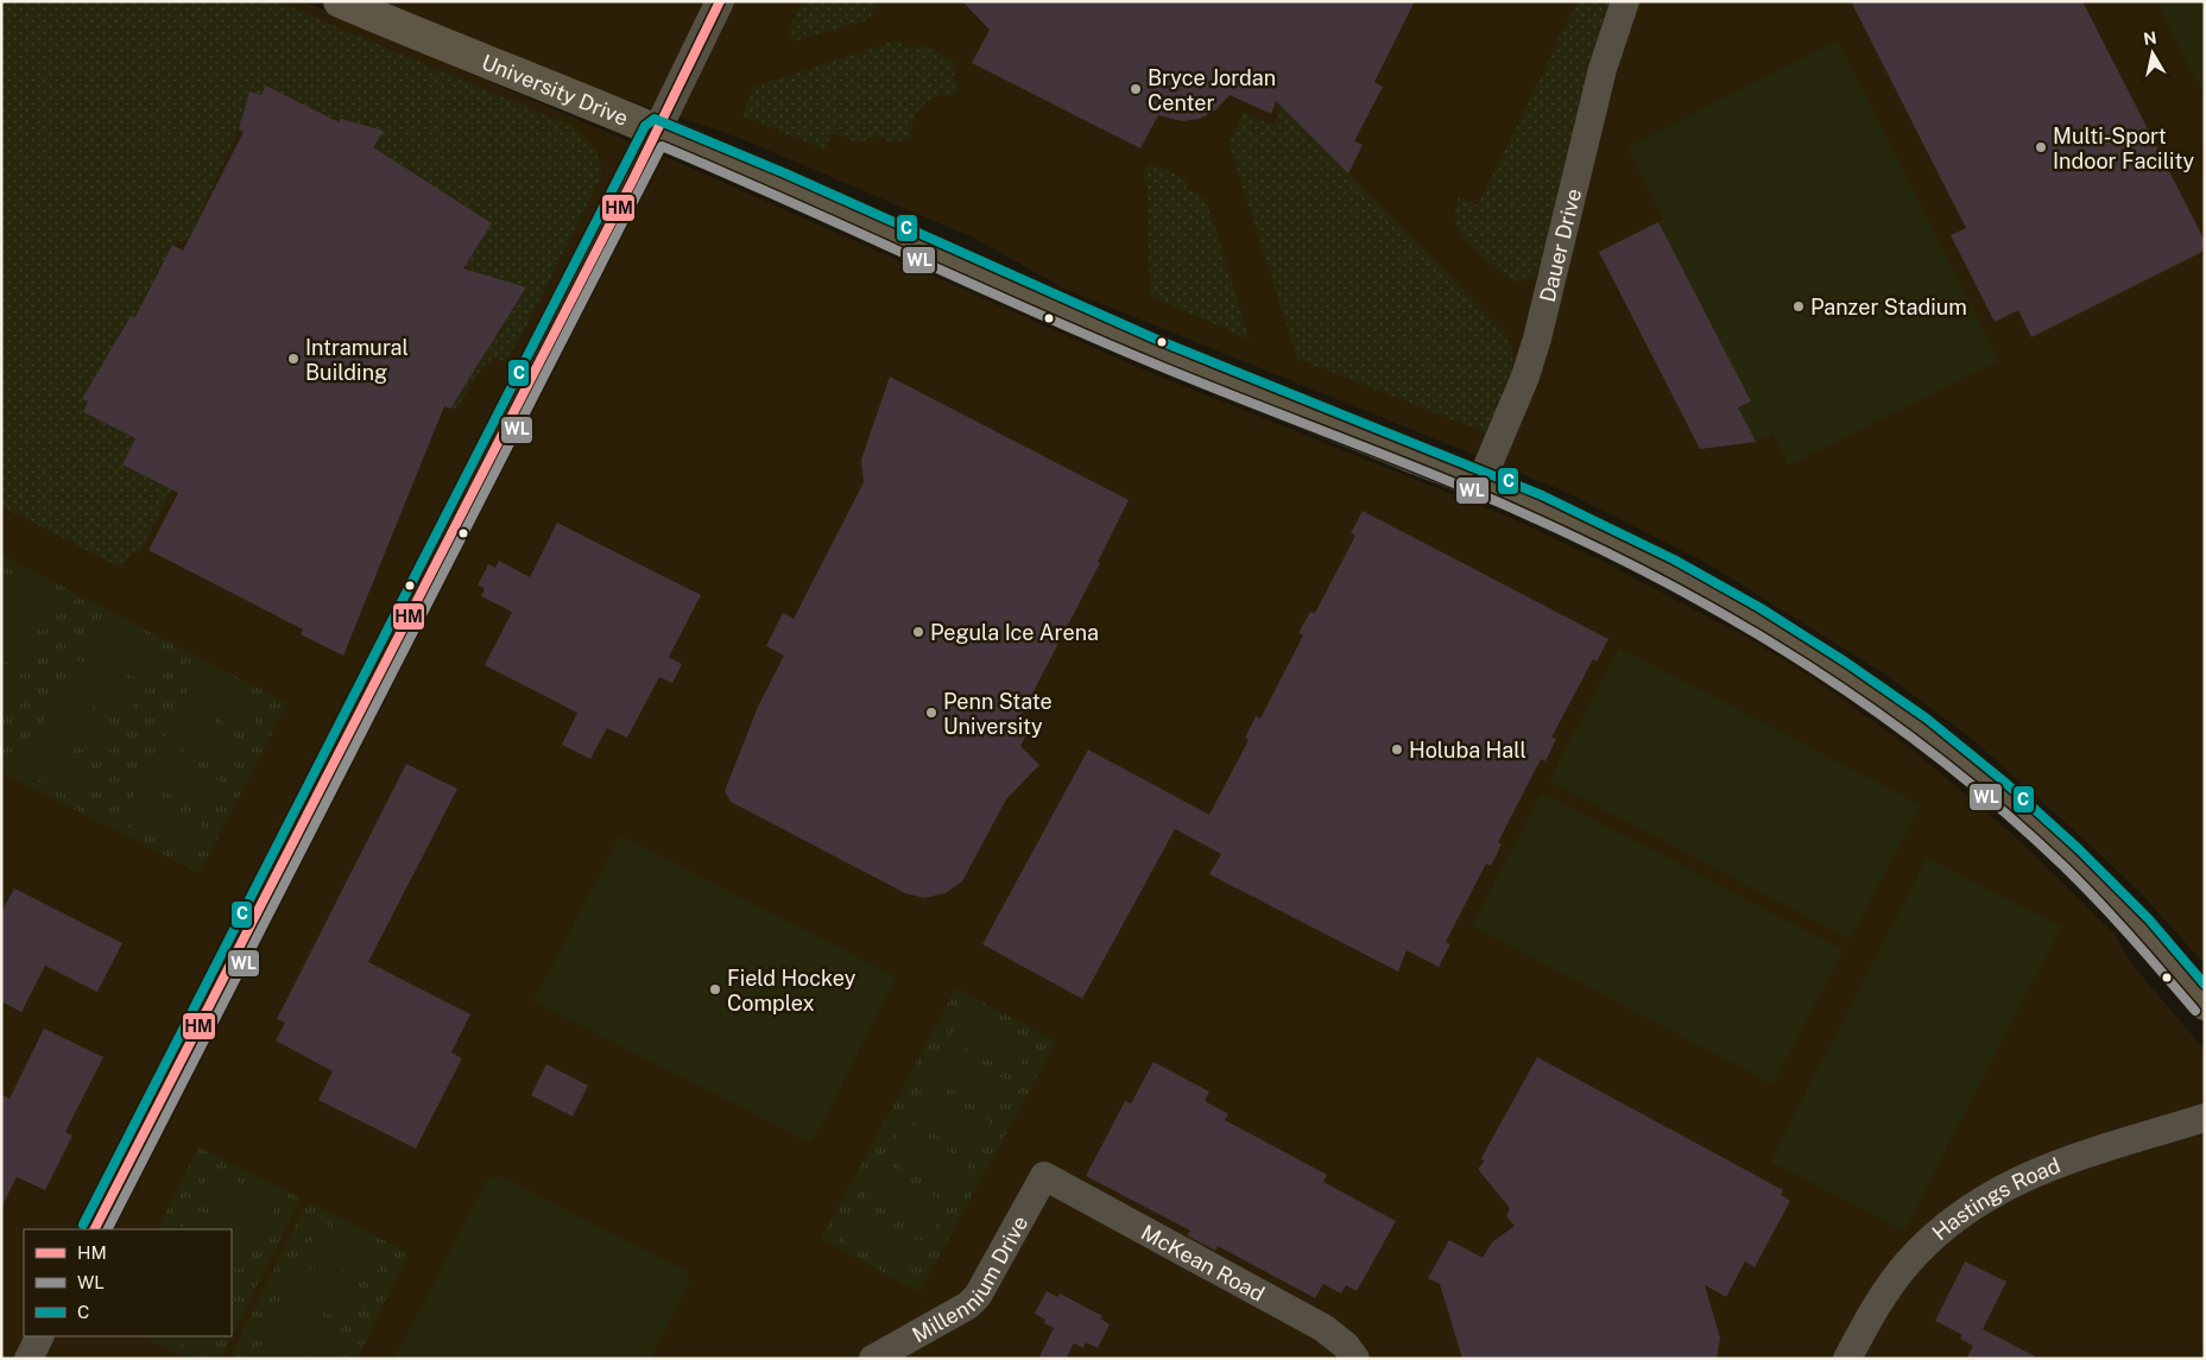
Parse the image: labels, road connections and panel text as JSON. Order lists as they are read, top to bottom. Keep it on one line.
{"streets":{"main road":["University Drive"],"street":["Dauer Drive","Hastings Road","McKean Road","Millennium Drive"]},"crossings":[["University Drive","Dauer Drive"],["McKean Road","Millennium Drive"]],"places":["Bryce Jordan Center","Multi-Sport Indoor Facility","Panzer Stadium","Intramural Building","Pegula Ice Arena","Penn State University","Holuba Hall","Field Hockey Complex"],"lines":["transit line HM","transit line C","transit line WL"],"legend":["HM","WL","C"],"north":"top"}
